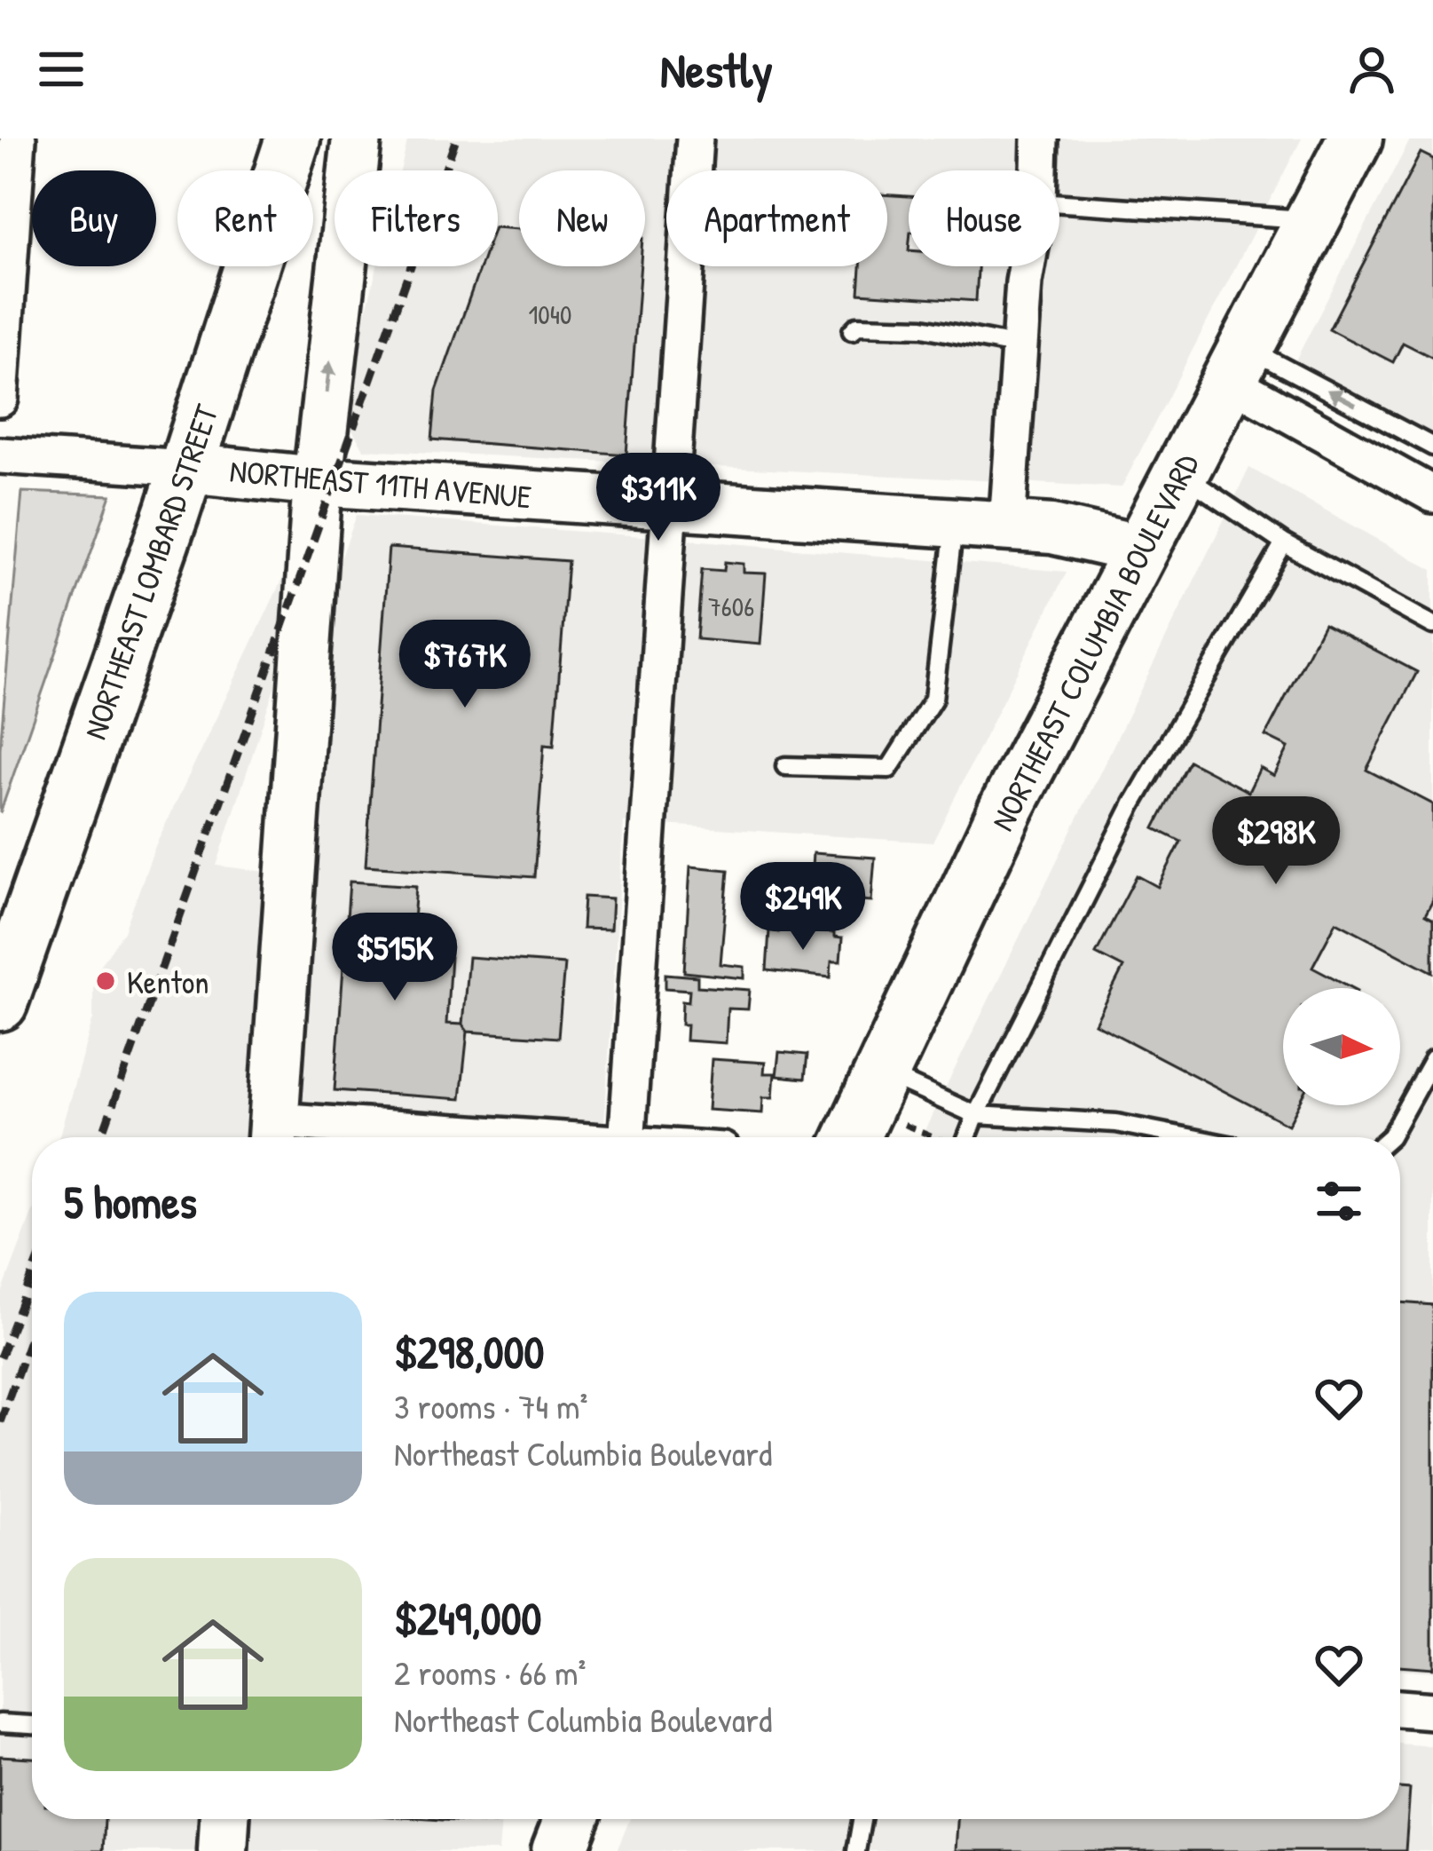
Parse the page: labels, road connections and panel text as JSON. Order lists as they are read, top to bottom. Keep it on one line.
{"streets":{"main road":["NORTHEAST LOMBARD STREET","NORTHEAST COLUMBIA BOULEVARD"],"street":["NORTHEAST 11TH AVENUE"]},"crossings":[["NORTHEAST 11TH AVENUE","NORTHEAST LOMBARD STREET"],["NORTHEAST 11TH AVENUE","NORTHEAST COLUMBIA BOULEVARD"]],"places":["Kenton"],"house_numbers":["1040","7606"],"north":"right","page":{"header":"Nestly","chip":["Buy","Rent","Filters","New","Apartment","House"],"price":["$311K","$767K","$298K","$249K","$515K"],"heading":"5 homes","list":[{"name":"$298,000","note":"3 rooms · 74 m² · Northeast Columbia Boulevard"},{"name":"$249,000","note":"2 rooms · 66 m² · Northeast Columbia Boulevard"}]}}
